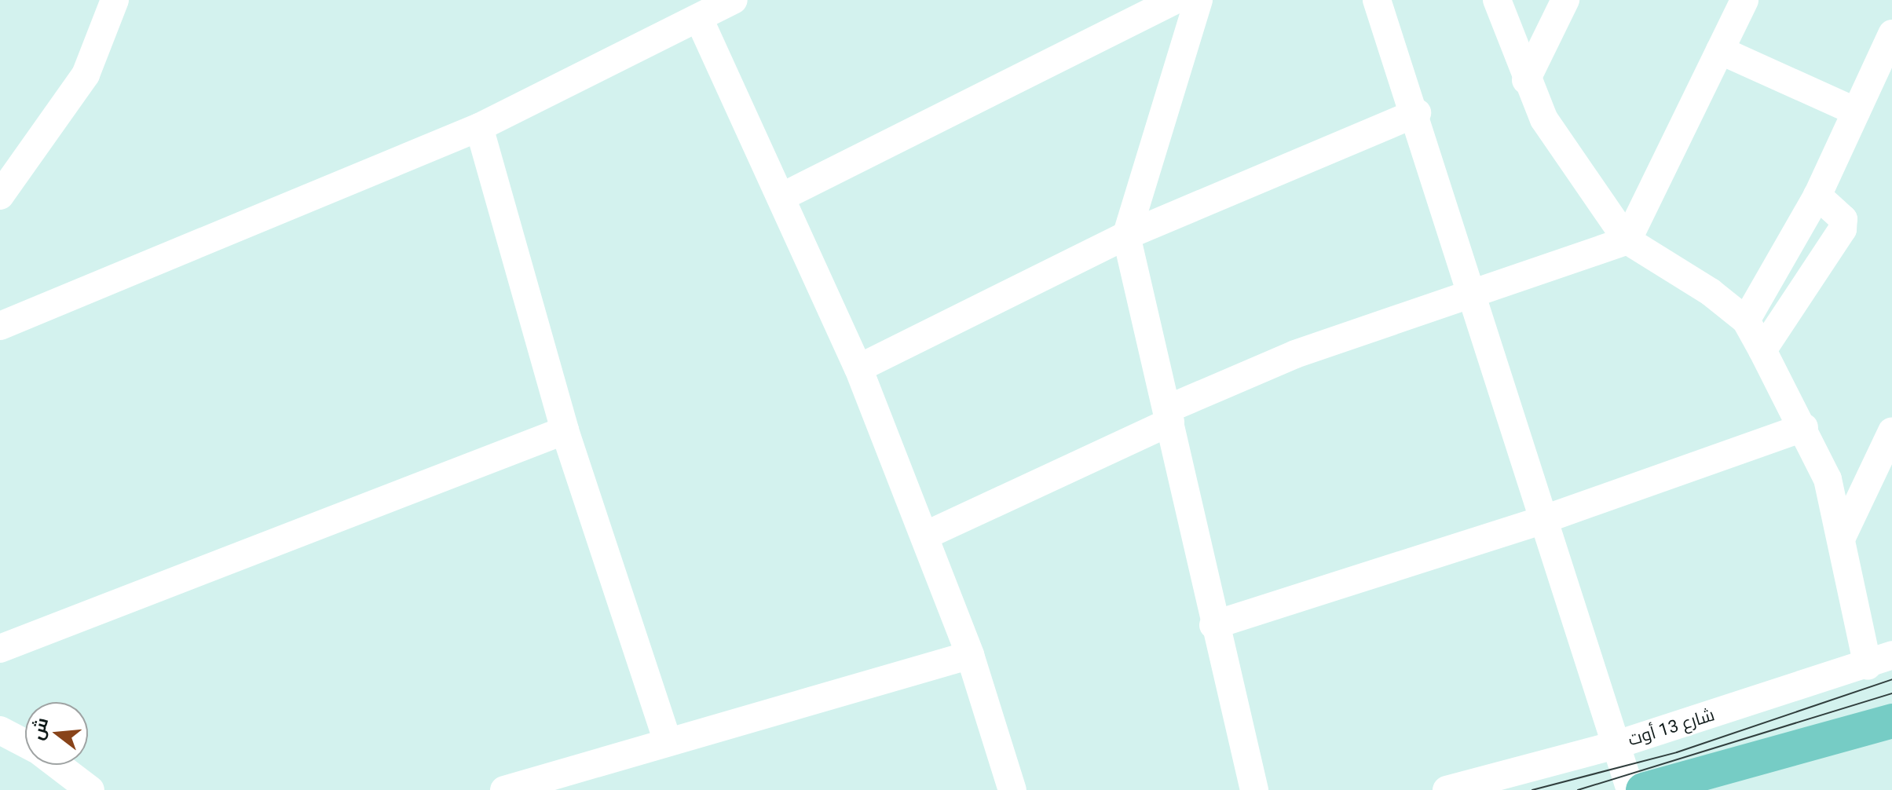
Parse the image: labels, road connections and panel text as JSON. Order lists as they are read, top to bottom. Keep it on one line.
{"streets":{"street":["شارع 13 أوت"]},"north":"left"}
